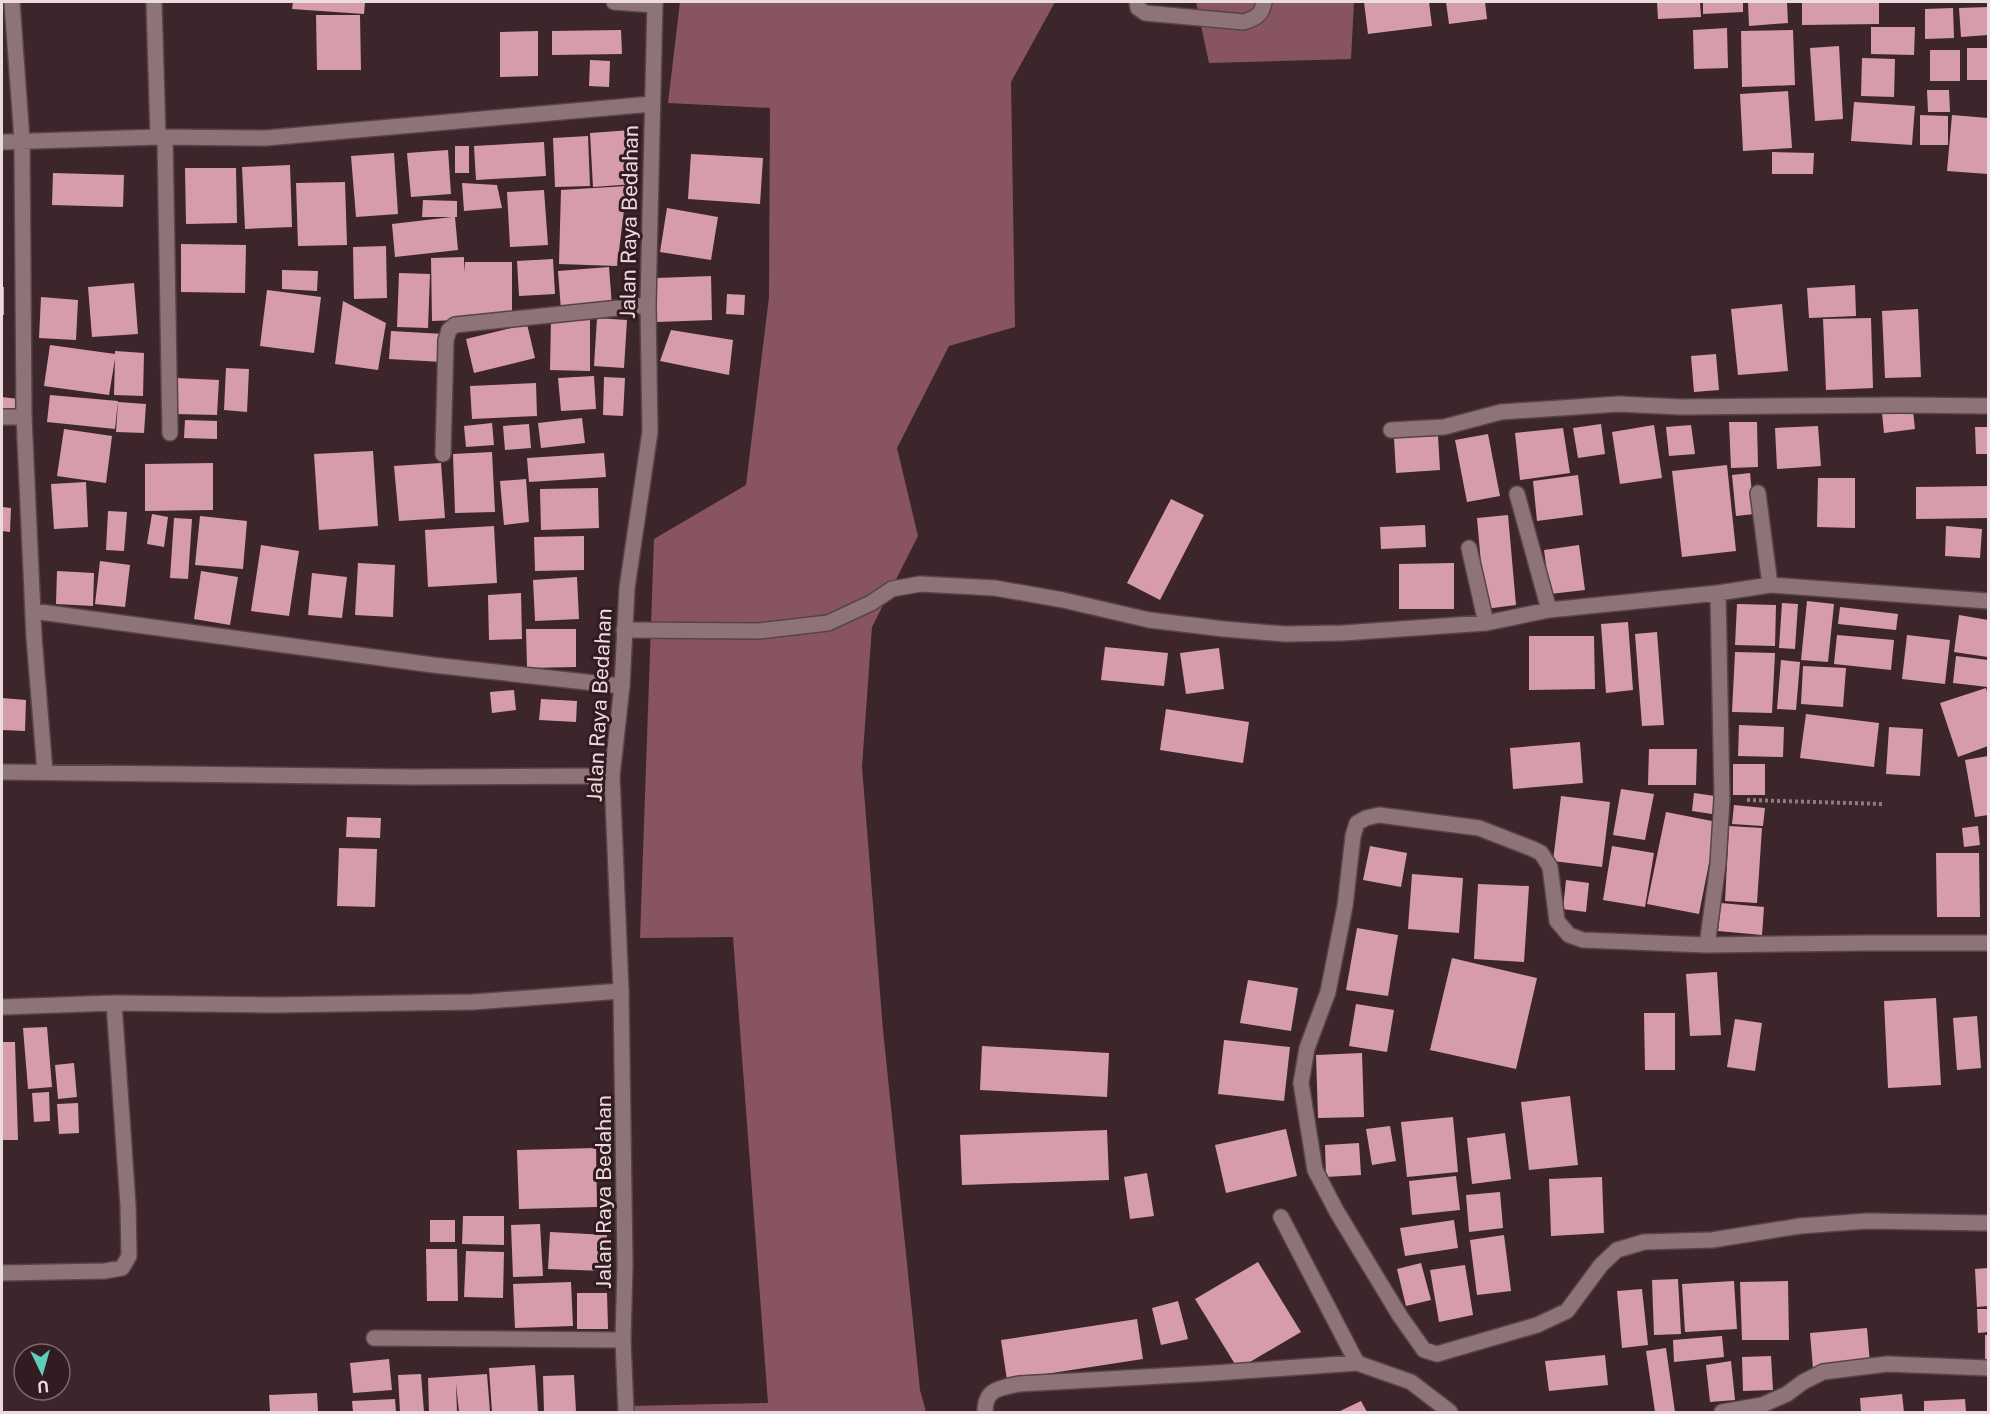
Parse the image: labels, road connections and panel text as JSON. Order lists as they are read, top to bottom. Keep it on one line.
{"streets":{"street":["Jalan Raya Bedahan"]},"north":"bottom"}
